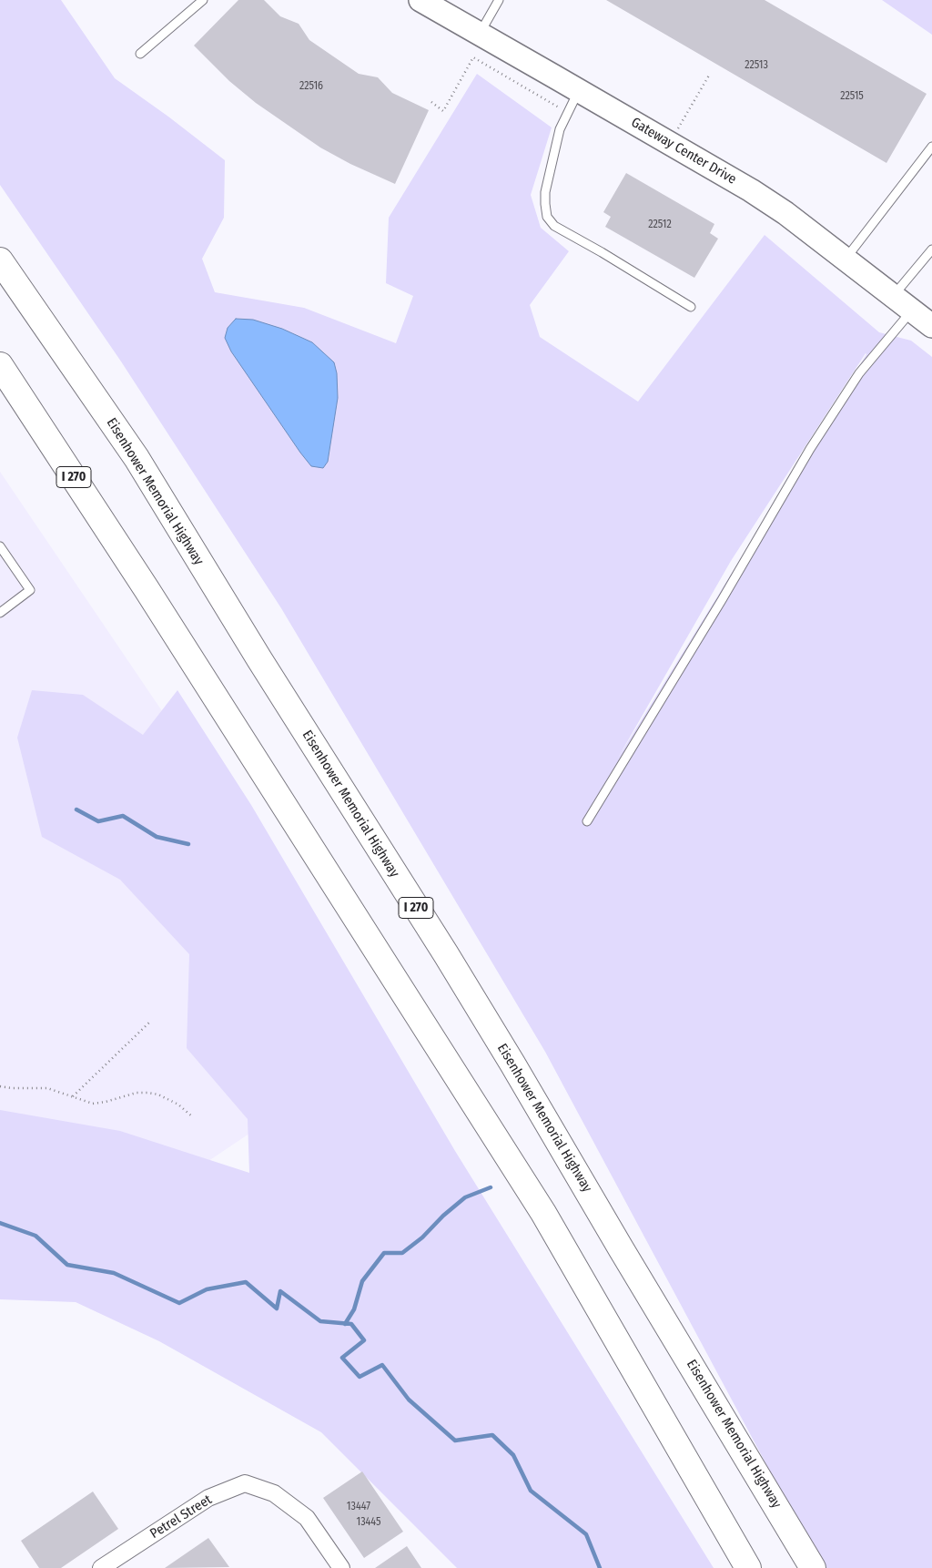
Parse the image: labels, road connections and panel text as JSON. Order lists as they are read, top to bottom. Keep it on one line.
{"streets":{"highway":["I 270","Eisenhower Memorial Highway"],"street":["Gateway Center Drive","Petrel Street"]},"house_numbers":["22513","22516","22515","22512","13447","13445"]}
